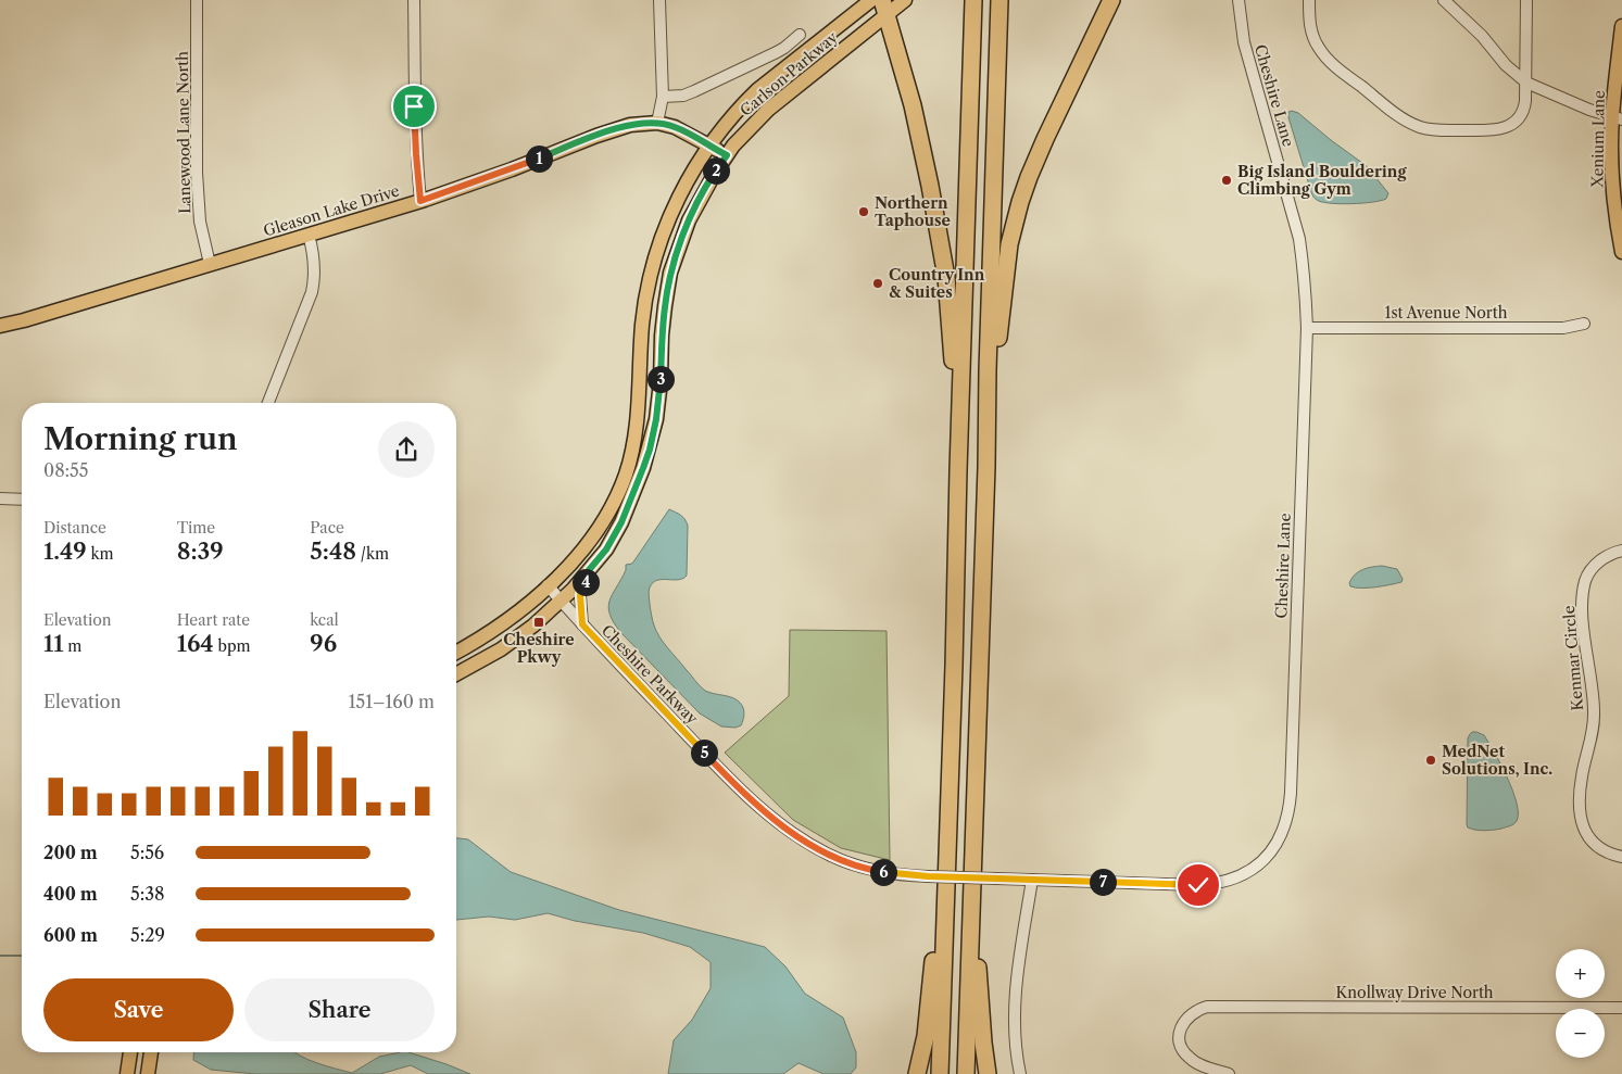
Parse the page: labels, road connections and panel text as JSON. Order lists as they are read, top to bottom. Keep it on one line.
{"streets":{"main road":["Carlson Parkway","Xenium Lane","Gleason Lake Drive"],"street":["Cheshire Lane","Lanewood Lane North","1st Avenue North","Kenmar Circle","Cheshire Parkway","Knollway Drive North"]},"crossings":[["Carlson Parkway","Gleason Lake Drive"],["Carlson Parkway","Cheshire Parkway"],["Cheshire Lane","1st Avenue North"],["Cheshire Lane","Cheshire Parkway"],["Lanewood Lane North","Gleason Lake Drive"]],"places":{"other":["Big Island Bouldering Climbing Gym","Northern Taphouse","Country Inn & Suites","MedNet Solutions, Inc."],"transit":["Cheshire Pkwy"]},"page":{"pins":["1","2","3","4","5","6","7"],"heading":["Morning run","08:55"],"stats":[["Distance","1.49 km"],["Time","8:39"],["Pace","5:48 /km"],["Elevation","11 m"],["Heart rate","164 bpm"],["kcal","96"]],"chart":["Elevation","151–160 m"],"list":[{"name":"200 m","note":"5:56"},{"name":"400 m","note":"5:38"},{"name":"600 m","note":"5:29"}],"map_buttons":["+","−"],"buttons":["Save","Share"]}}
